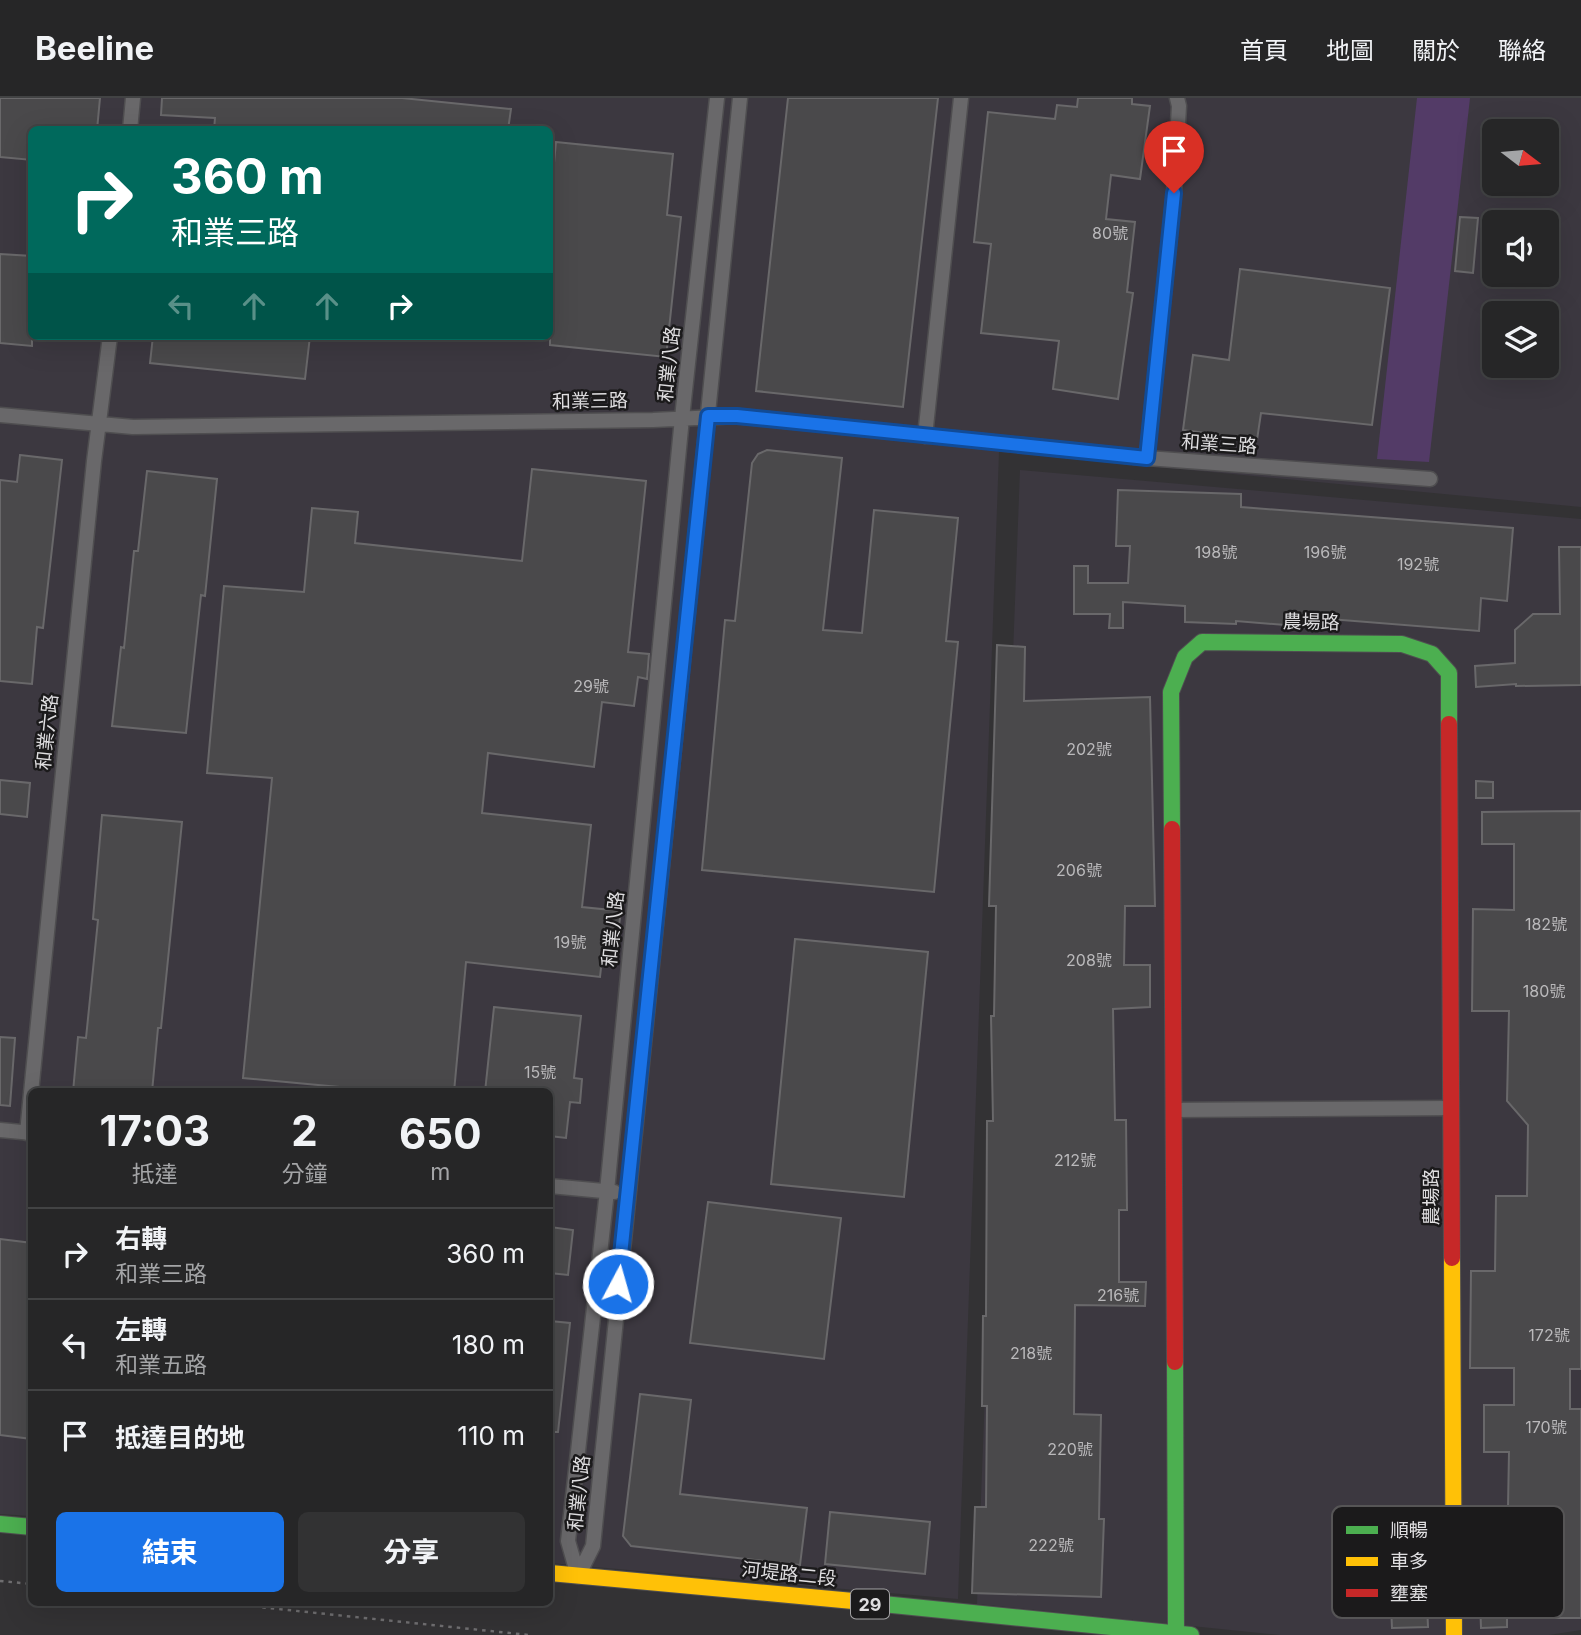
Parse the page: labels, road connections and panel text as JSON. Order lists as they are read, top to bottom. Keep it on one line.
{"streets":{"street":["和業八路","和業三路","農場路","和業六路","河堤路二段","29"]},"crossings":[["和業八路","和業三路"],["和業八路","河堤路二段"],["和業三路","和業六路"],["農場路","河堤路二段"]],"house_numbers":["80號","198號","196號","192號","29號","202號","206號","182號","19號","208號","180號","15號","212號","216號","172號","218號","170號","220號","222號"],"legend":["順暢","車多","壅塞"],"north":"right","page":{"header":"Beeline","nav":["首頁","地圖","關於","聯絡"],"turn":["360 m","和業三路"],"eta":["17:03","抵達","2","分鐘","650","m"],"list":[{"name":"右轉","note":"和業三路","value":"360 m"},{"name":"左轉","note":"和業五路","value":"180 m"},{"name":"抵達目的地","value":"110 m"}],"buttons":["結束","分享"]}}
